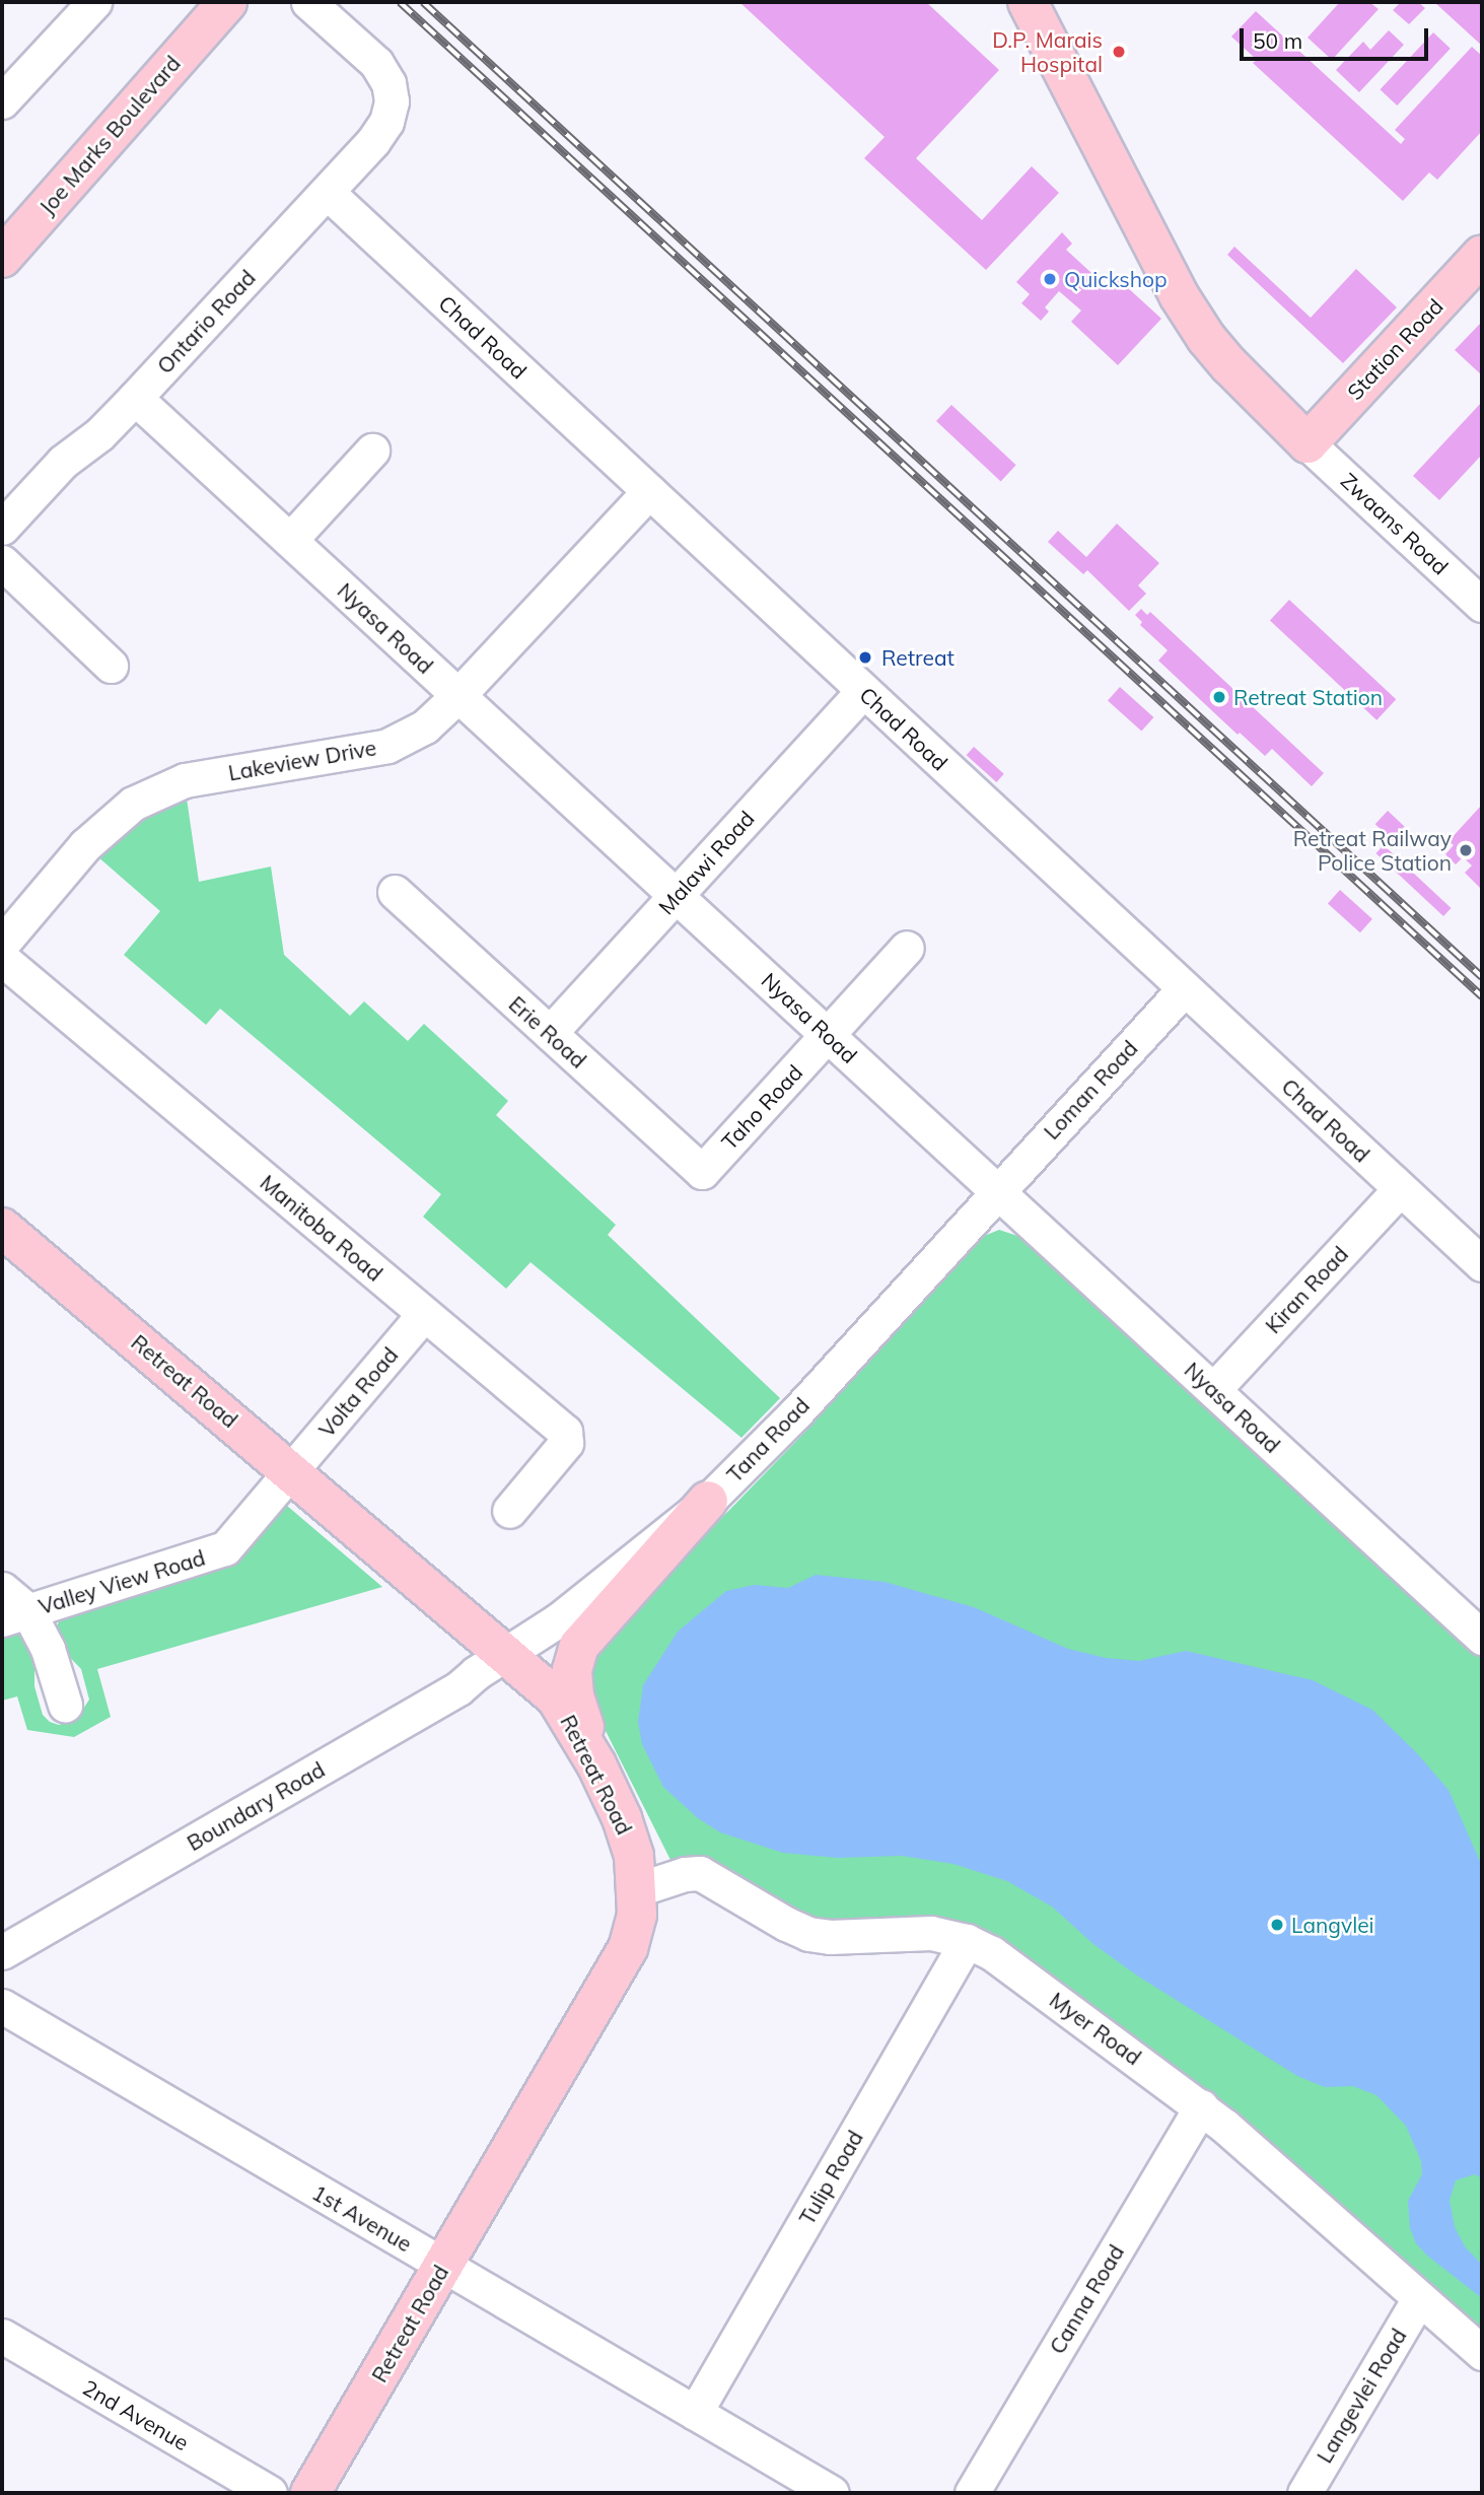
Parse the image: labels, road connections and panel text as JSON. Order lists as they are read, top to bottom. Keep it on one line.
{"streets":{"main road":["Joe Marks Boulevard","Station Road","Retreat Road"],"street":["Ontario Road","Chad Road","Zwaans Road","Nyasa Road","Lakeview Drive","Malawi Road","Erie Road","Loman Road","Taho Road","Manitoba Road","Kiran Road","Volta Road","Tana Road","Valley View Road","Boundary Road","Myer Road","Tulip Road","1st Avenue","Canna Road","Langevlei Road","2nd Avenue"]},"crossings":[["Ontario Road","Chad Road"],["Ontario Road","Nyasa Road"],["Chad Road","Lakeview Drive"],["Chad Road","Malawi Road"],["Chad Road","Loman Road"],["Chad Road","Kiran Road"],["Station Road","Zwaans Road"],["Nyasa Road","Lakeview Drive"],["Nyasa Road","Malawi Road"],["Nyasa Road","Loman Road"],["Nyasa Road","Taho Road"],["Nyasa Road","Kiran Road"],["Nyasa Road","Tana Road"],["Malawi Road","Erie Road"],["Erie Road","Taho Road"],["Loman Road","Tana Road"],["Manitoba Road","Volta Road"],["Retreat Road","Volta Road"],["Retreat Road","Tana Road"],["Retreat Road","Valley View Road"],["Retreat Road","Boundary Road"],["Retreat Road","Myer Road"],["Retreat Road","1st Avenue"],["Volta Road","Valley View Road"],["Tana Road","Boundary Road"],["Myer Road","Tulip Road"],["Myer Road","Canna Road"],["Myer Road","Langevlei Road"],["Tulip Road","1st Avenue"]],"places":["D.P. Marais Hospital","Quickshop","Retreat","Retreat Station","Retreat Railway Police Station","Langvlei"],"scale_bar":"50 m"}
